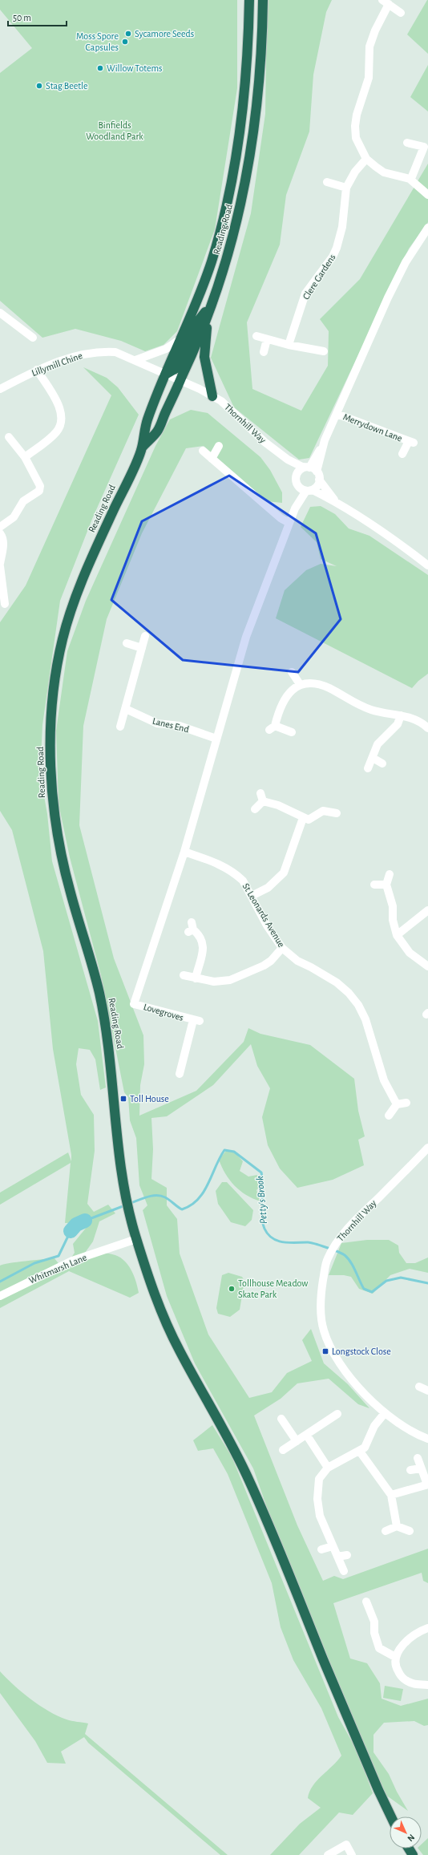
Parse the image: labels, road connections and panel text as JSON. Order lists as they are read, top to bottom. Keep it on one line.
{"streets":{"highway":["Reading Road"],"street":["Clere Gardens","Lillymill Chine","Thornhill Way","Merrydown Lane","Lanes End","St Leonards Avenue","Lovegroves","Whitmarsh Lane"]},"crossings":[["Reading Road","Lillymill Chine"],["Reading Road","Thornhill Way"],["Reading Road","Whitmarsh Lane"],["Lillymill Chine","Thornhill Way"],["St Leonards Avenue","Lovegroves"]],"water":["Petty's Brook"],"parks":["Binfields Woodland Park"],"places":{"other":["Sycamore Seeds","Moss Spore Capsules","Willow Totems","Stag Beetle","Tollhouse Meadow Skate Park"],"transit":["Toll House","Longstock Close"]},"scale_bar":"50 m","north":"bottom right"}
